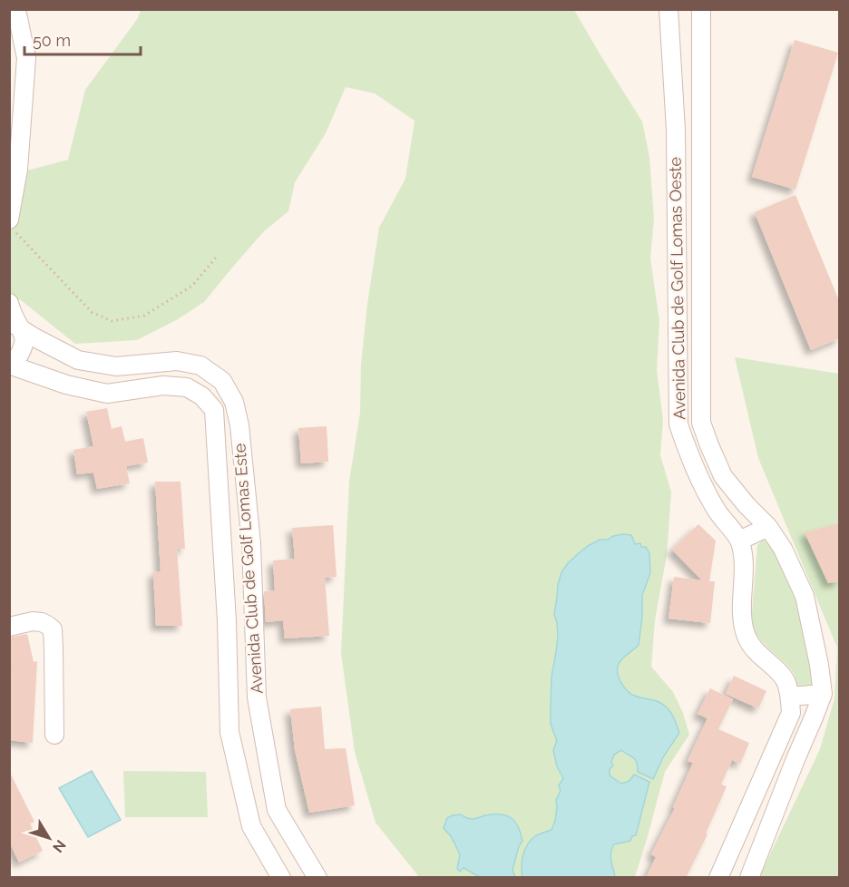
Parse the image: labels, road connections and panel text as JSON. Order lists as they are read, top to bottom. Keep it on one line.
{"streets":{"street":["Avenida Club de Golf Lomas Oeste","Avenida Club de Golf Lomas Este"]},"scale_bar":"50 m","north":"bottom right"}
